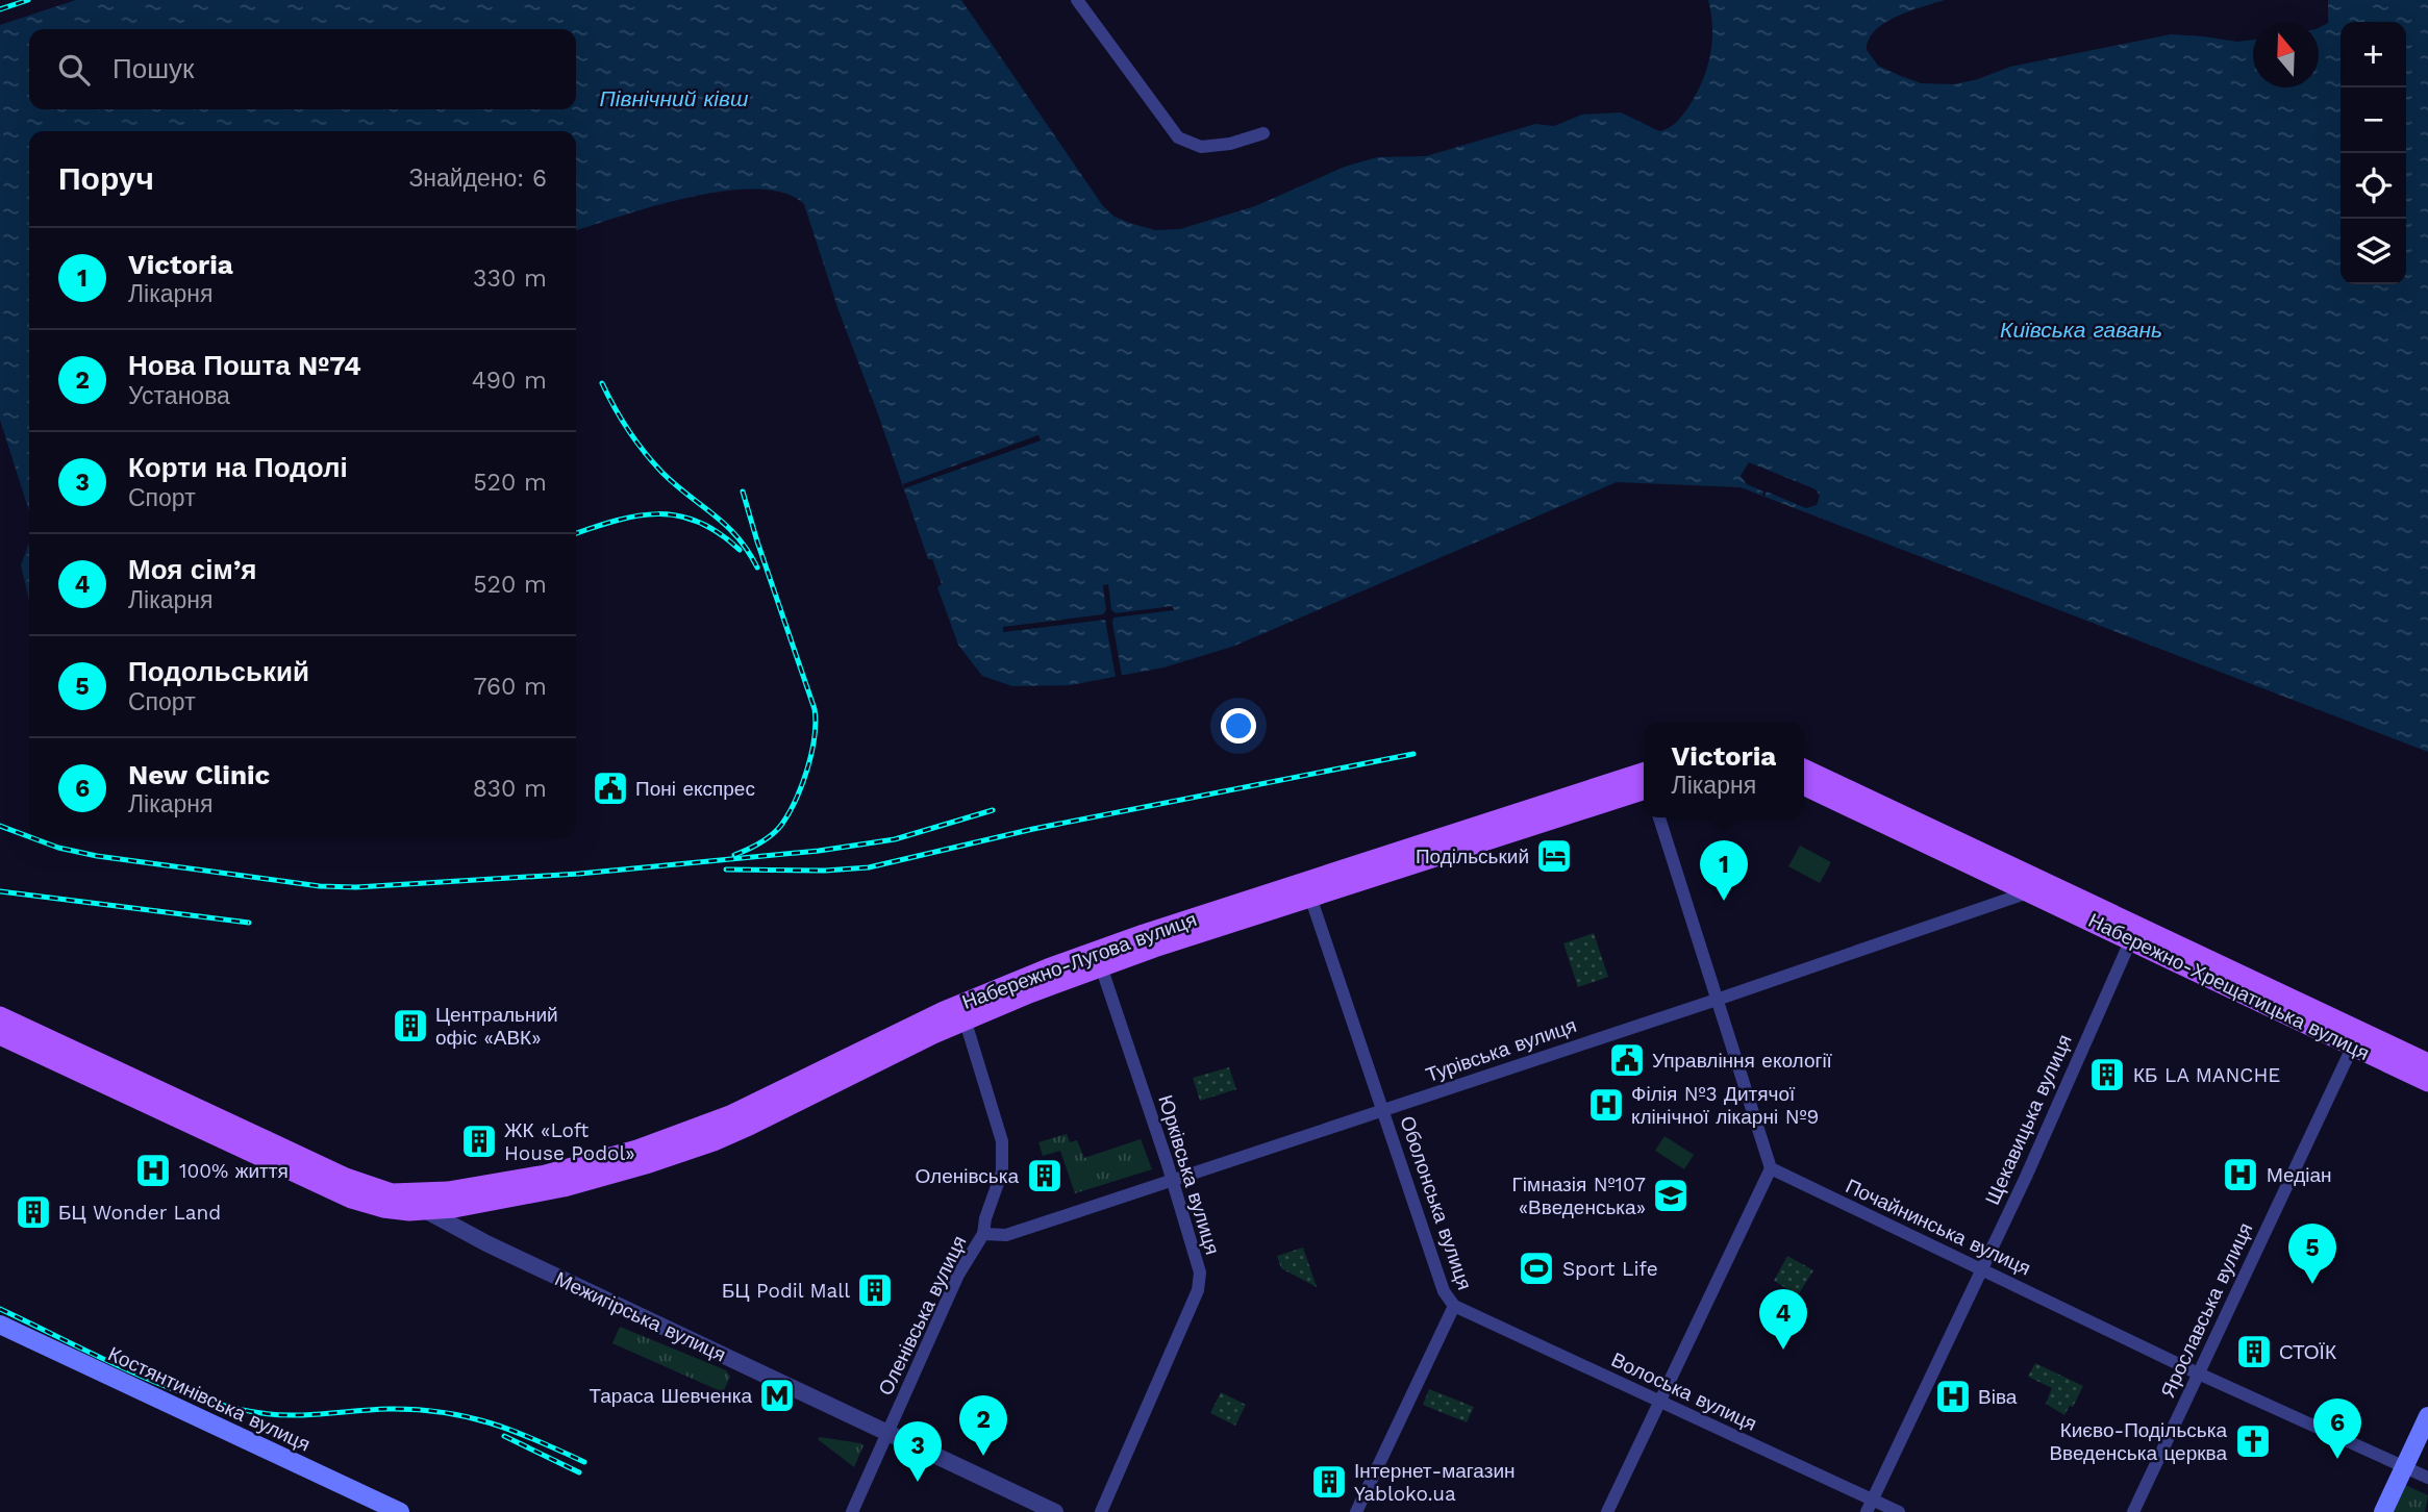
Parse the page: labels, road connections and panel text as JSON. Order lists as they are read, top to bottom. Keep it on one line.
{"streets":{"main road":["Набережно-Лугова вулиця","Набережно-Хрещатицька вулиця","Межигірська вулиця","Костянтинівська вулиця"],"street":["Турівська вулиця","Щекавицька вулиця","Юрківська вулиця","Оболонська вулиця","Почайнинська вулиця","Ярославська вулиця","Оленівська вулиця","Волоська вулиця"]},"crossings":[["Набережно-Лугова вулиця","Юрківська вулиця"],["Набережно-Лугова вулиця","Оболонська вулиця"],["Набережно-Лугова вулиця","Оленівська вулиця"],["Набережно-Лугова вулиця","Межигірська вулиця"],["Набережно-Хрещатицька вулиця","Турівська вулиця"],["Набережно-Хрещатицька вулиця","Щекавицька вулиця"],["Набережно-Хрещатицька вулиця","Ярославська вулиця"],["Турівська вулиця","Юрківська вулиця"],["Турівська вулиця","Оболонська вулиця"],["Турівська вулиця","Оленівська вулиця"],["Щекавицька вулиця","Почайнинська вулиця"],["Щекавицька вулиця","Волоська вулиця"],["Оболонська вулиця","Волоська вулиця"],["Почайнинська вулиця","Ярославська вулиця"],["Оленівська вулиця","Межигірська вулиця"]],"water":["Північний ківш","Київська гавань"],"places":{"public building":["Поні експрес","Управління екології"],"hotel":["Подільський"],"building":["Центральний офіс «АВК»","КБ LA MANCHE","ЖК «Loft House Podol»","Оленівська","БЦ Wonder Land","БЦ Podil Mall","СТОЇК","Інтернет-магазин Yabloko.ua"],"hospital":["Філія №3 Дитячої клінічної лікарні №9","100% життя","Медіан","Віва"],"school or university":["Гімназія №107 «Введенська»"],"sports":["Sport Life"],"metro station":["Тараса Шевченка"],"church":["Києво-Подільська Введенська церква"]},"north":"top","page":{"map_buttons":["+","−"],"search":"Пошук","heading":["Поруч","Знайдено: 6"],"list":[{"mark":"1","name":"Victoria","note":"Лікарня","value":"330 m"},{"mark":"2","name":"Нова Пошта №74","note":"Установа","value":"490 m"},{"mark":"3","name":"Корти на Подолі","note":"Спорт","value":"520 m"},{"mark":"4","name":"Моя сім’я","note":"Лікарня","value":"520 m"},{"mark":"5","name":"Подольський","note":"Спорт","value":"760 m"},{"mark":"6","name":"New Clinic","note":"Лікарня","value":"830 m"}],"popup":["Victoria","Лікарня"],"pins":["1","5","4","2","6","3"]}}
